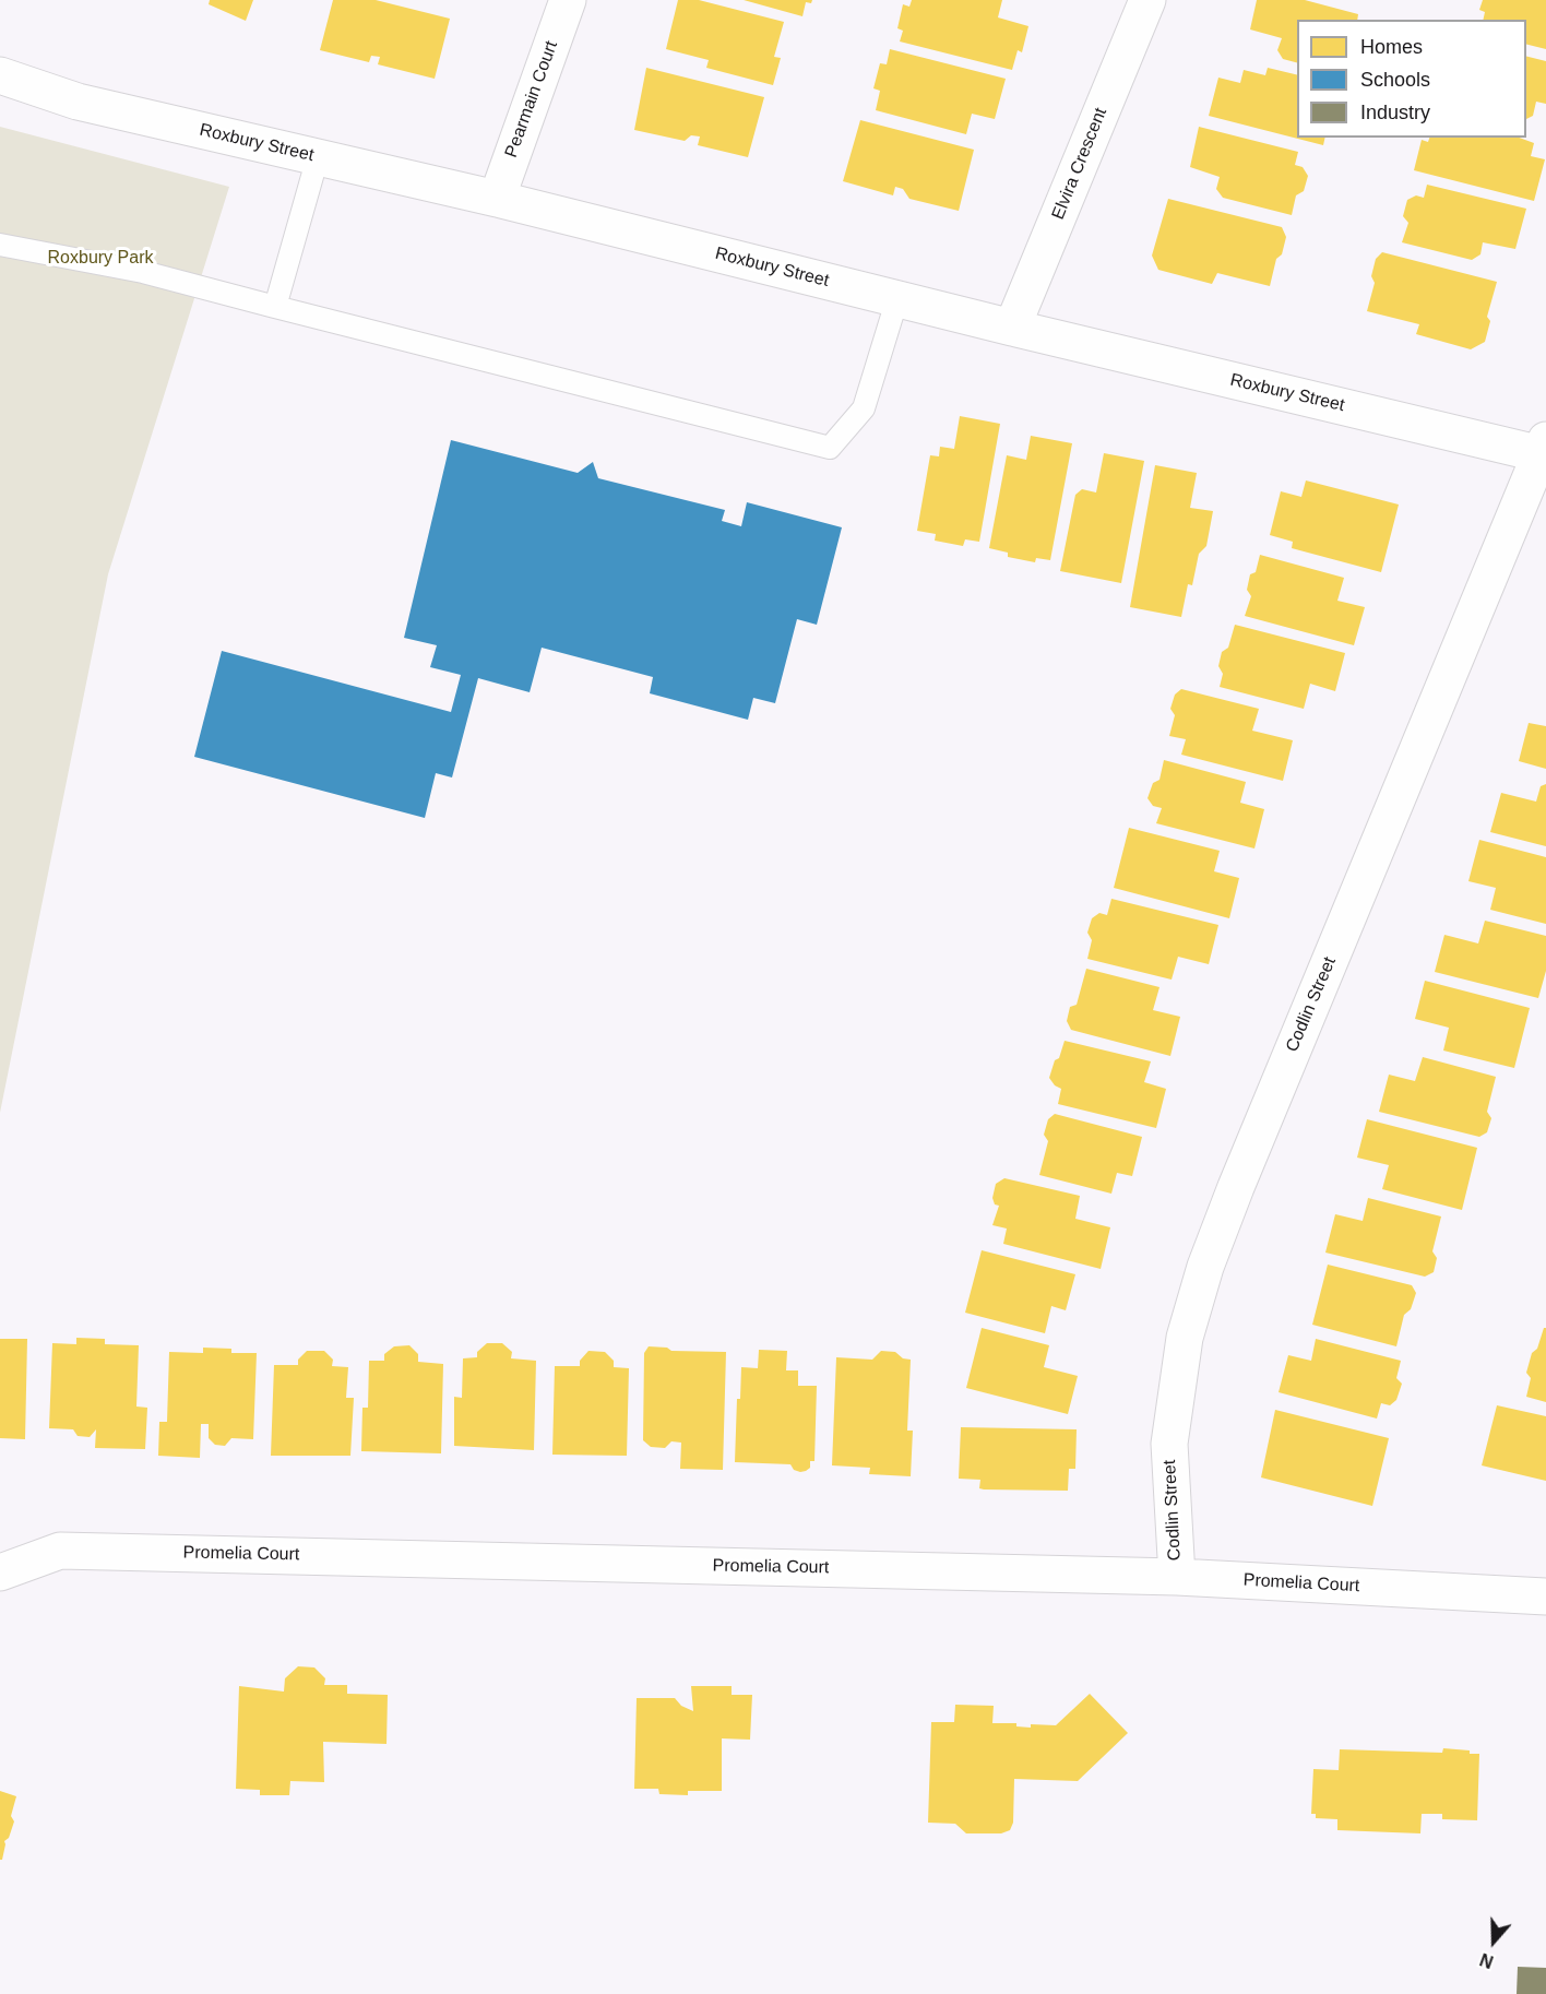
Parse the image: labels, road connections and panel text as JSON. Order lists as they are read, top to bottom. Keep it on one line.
{"streets":{"street":["Pearmain Court","Roxbury Street","Elvira Crescent","Codlin Street","Promelia Court"]},"crossings":[["Pearmain Court","Roxbury Street"],["Roxbury Street","Elvira Crescent"],["Roxbury Street","Codlin Street"],["Codlin Street","Promelia Court"]],"parks":["Roxbury Park"],"legend":["Homes","Schools","Industry"],"north":"bottom"}
